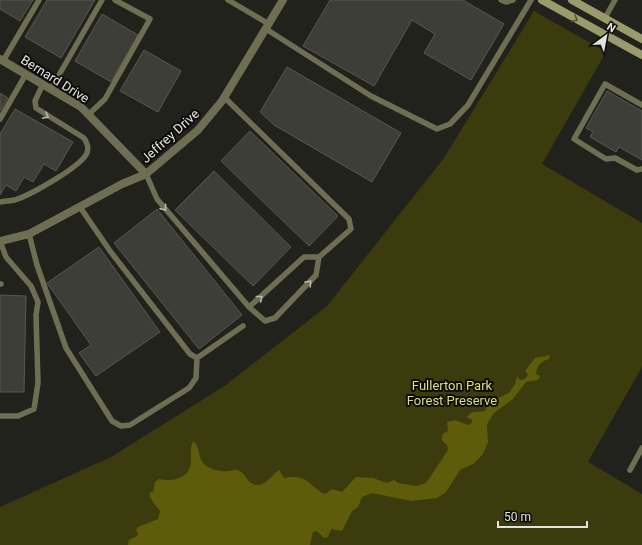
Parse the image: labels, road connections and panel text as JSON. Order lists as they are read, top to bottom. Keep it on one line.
{"streets":{"street":["Bernard Drive","Jeffrey Drive"]},"crossings":[["Bernard Drive","Jeffrey Drive"]],"parks":["Fullerton Park Forest Preserve"],"scale_bar":"50 m","north":"top right"}
